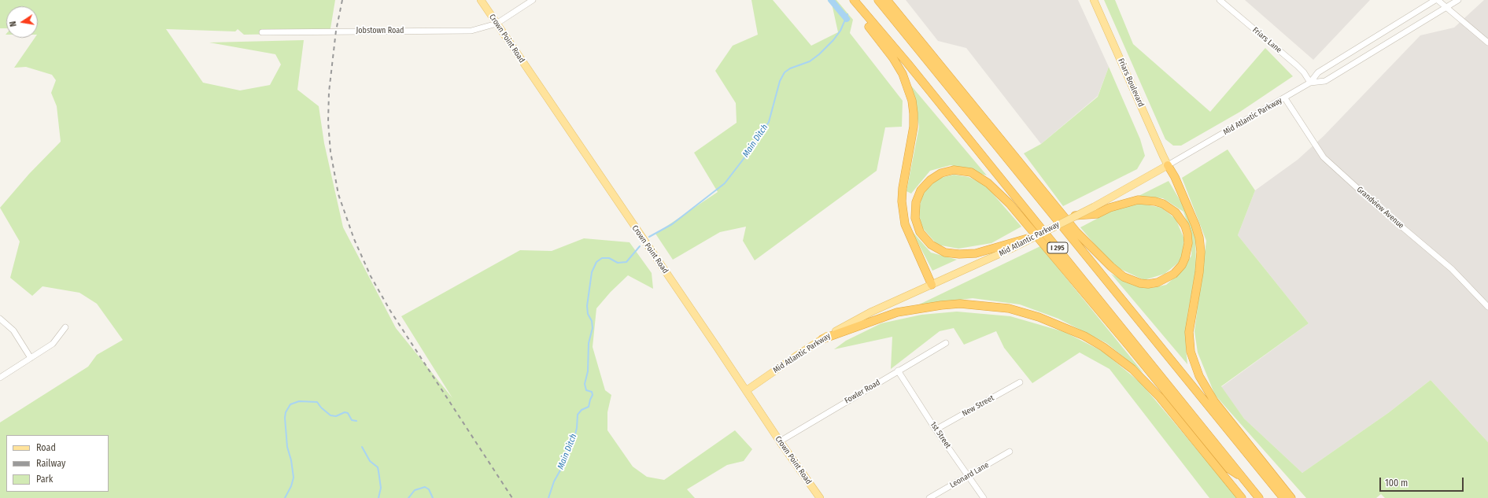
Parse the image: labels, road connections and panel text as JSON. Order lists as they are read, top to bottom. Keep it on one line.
{"streets":{"highway":["I 295"],"main road":["Crown Point Road","Friars Boulevard","Mid Atlantic Parkway"],"street":["Jobstown Road","Friars Lane","Grandview Avenue","Fowler Road","New Street","1st Street","Leonard Lane"]},"crossings":[["Jobstown Road","Crown Point Road"],["Crown Point Road","Mid Atlantic Parkway"],["Crown Point Road","Fowler Road"],["Friars Lane","Mid Atlantic Parkway"],["Friars Boulevard","Mid Atlantic Parkway"],["Mid Atlantic Parkway","Grandview Avenue"],["Fowler Road","1st Street"],["New Street","1st Street"],["1st Street","Leonard Lane"]],"water":["Main Ditch"],"legend":["Road","Railway","Park"],"scale_bar":"100 m","north":"left"}
